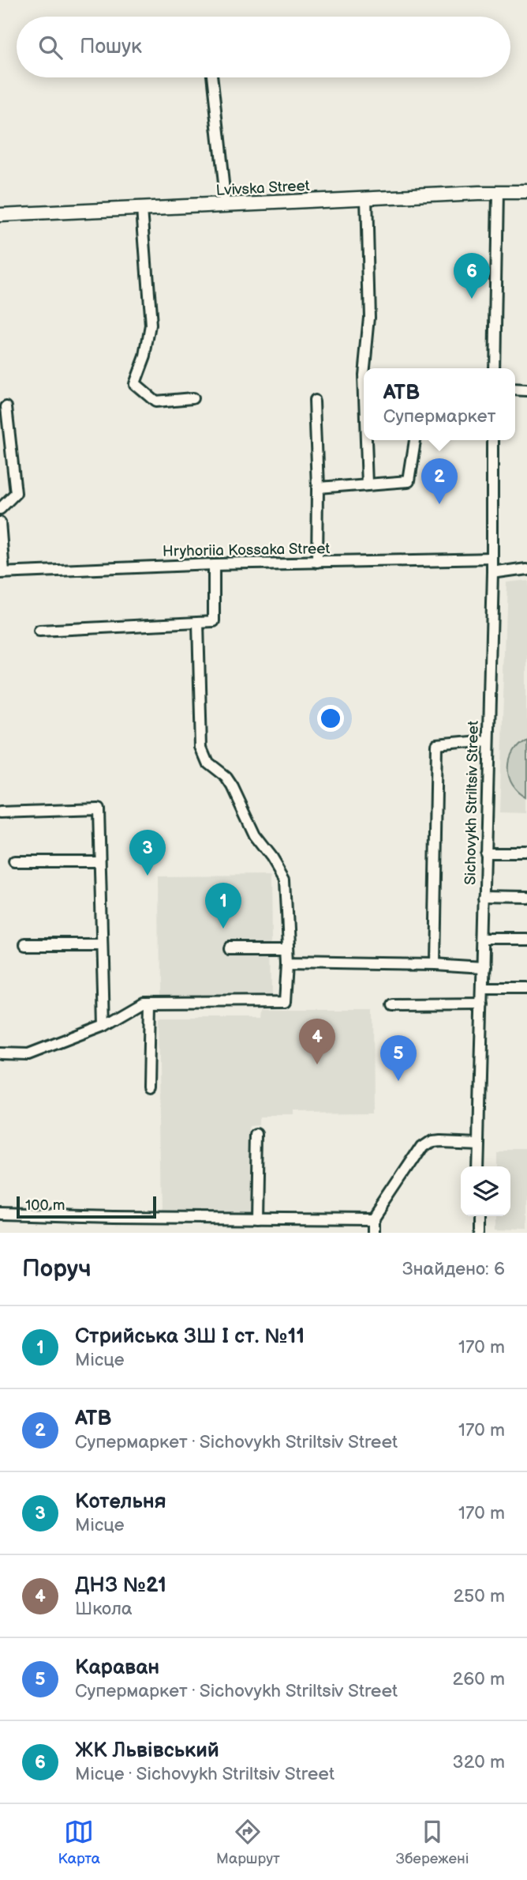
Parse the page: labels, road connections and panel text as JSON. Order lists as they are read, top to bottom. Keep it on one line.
{"streets":{"main road":["Lvivska Street"],"street":["Hryhoriia Kossaka Street","Sichovykh Striltsiv Street"]},"crossings":[["Hryhoriia Kossaka Street","Sichovykh Striltsiv Street"]],"scale_bar":"100 m","page":{"search":"Пошук","pins":["6","2","3","1","4","5"],"popup":["ATB","Супермаркет"],"scale":"100 m","heading":["Поруч","Знайдено: 6"],"list":[{"mark":"1","name":"Стрийська ЗШ I ст. №11","note":"Місце","value":"170 m"},{"mark":"2","name":"ATB","note":"Супермаркет · Sichovykh Striltsiv Street","value":"170 m"},{"mark":"3","name":"Котельня","note":"Місце","value":"170 m"},{"mark":"4","name":"ДНЗ №21","note":"Школа","value":"250 m"},{"mark":"5","name":"Караван","note":"Супермаркет · Sichovykh Striltsiv Street","value":"260 m"},{"mark":"6","name":"ЖК Львівський","note":"Місце · Sichovykh Striltsiv Street","value":"320 m"}],"nav":["Карта","Маршрут","Збережені"]}}
